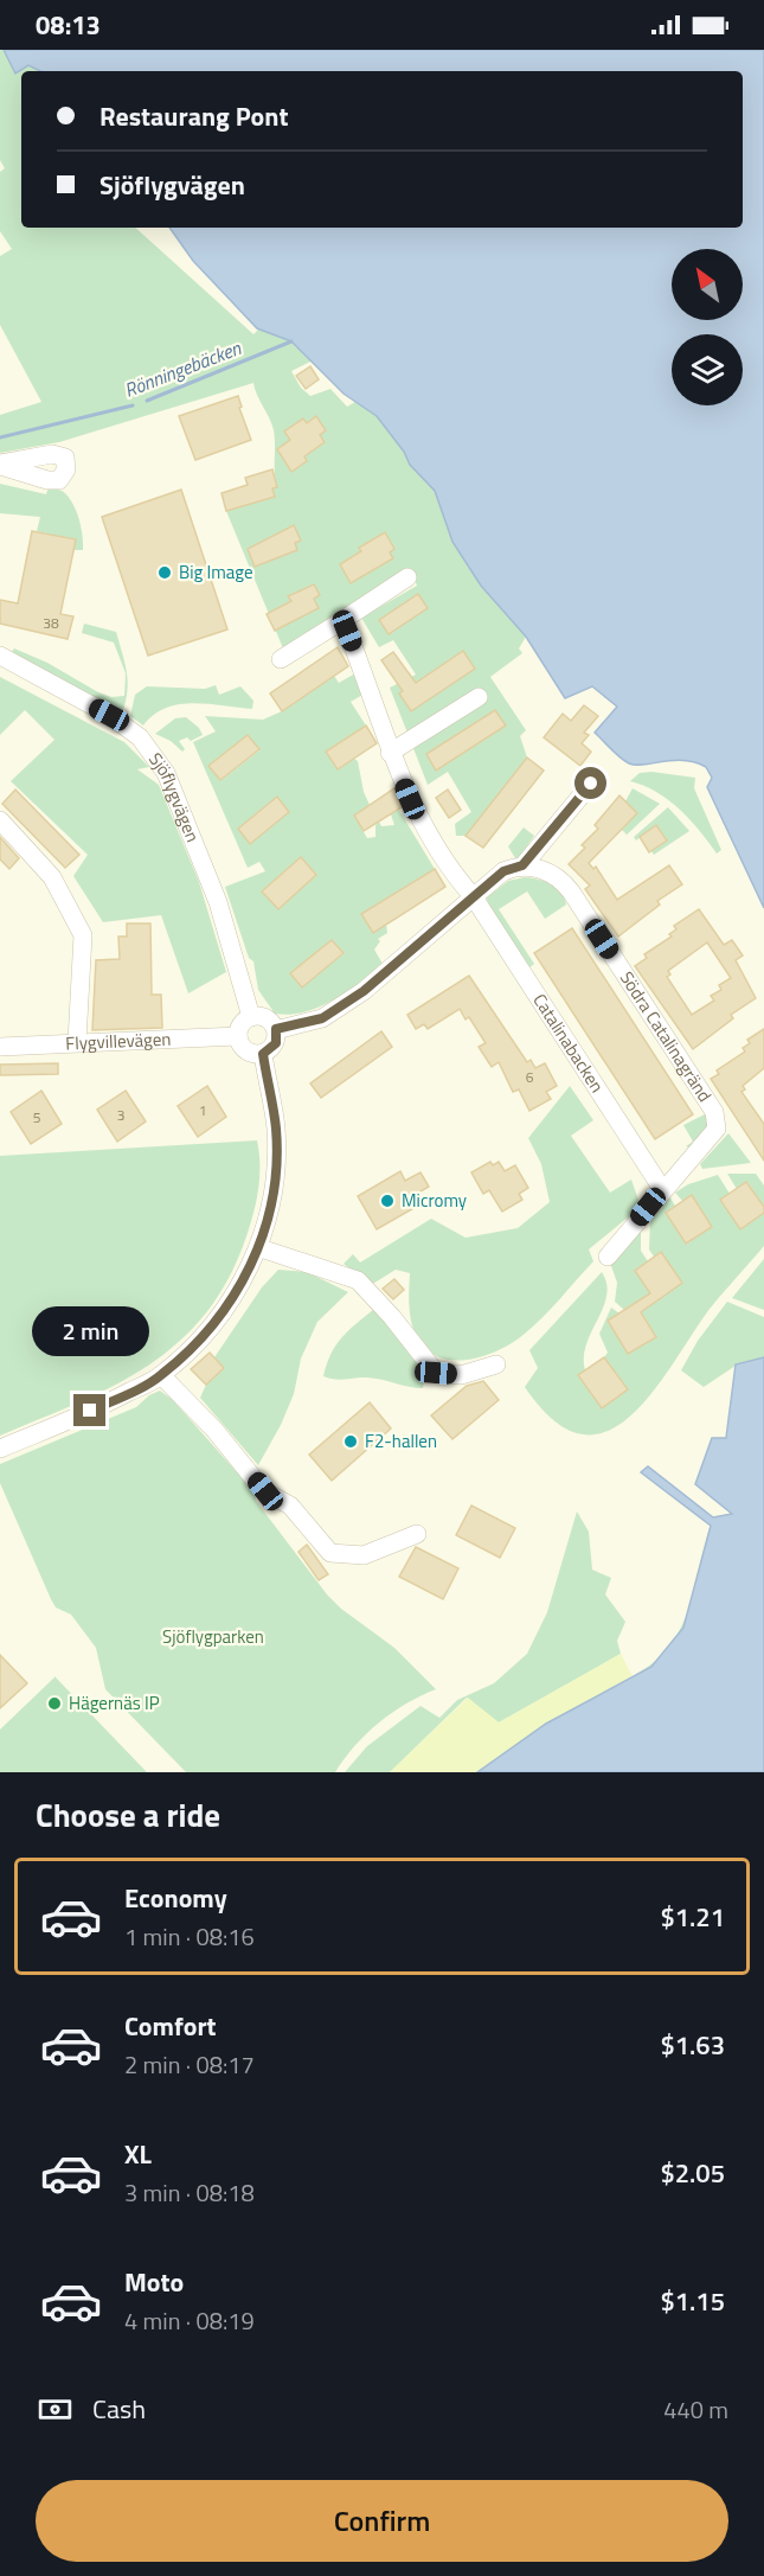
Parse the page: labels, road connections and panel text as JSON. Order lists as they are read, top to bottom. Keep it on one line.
{"streets":{"street":["Sjöflygvägen","Södra Catalinagränd","Flygvillevägen","Catalinabacken"]},"crossings":[["Sjöflygvägen","Flygvillevägen"],["Södra Catalinagränd","Catalinabacken"]],"water":["Rönningebäcken"],"parks":["Sjöflygparken"],"places":["Big Image","Micromy","F2-hallen","Hägernäs IP"],"house_numbers":["38","6","1","3","5"],"north":"top left","page":{"status":"08:13","banner":["Restaurang Pont","Sjöflygvägen"],"bubble":"2 min","heading":"Choose a ride","list":[{"name":"Economy","note":"1 min · 08:16","value":"$1.21"},{"name":"Comfort","note":"2 min · 08:17","value":"$1.63"},{"name":"XL","note":"3 min · 08:18","value":"$2.05"},{"name":"Moto","note":"4 min · 08:19","value":"$1.15"}],"pay":["Cash","440 m"],"buttons":"Confirm"}}
